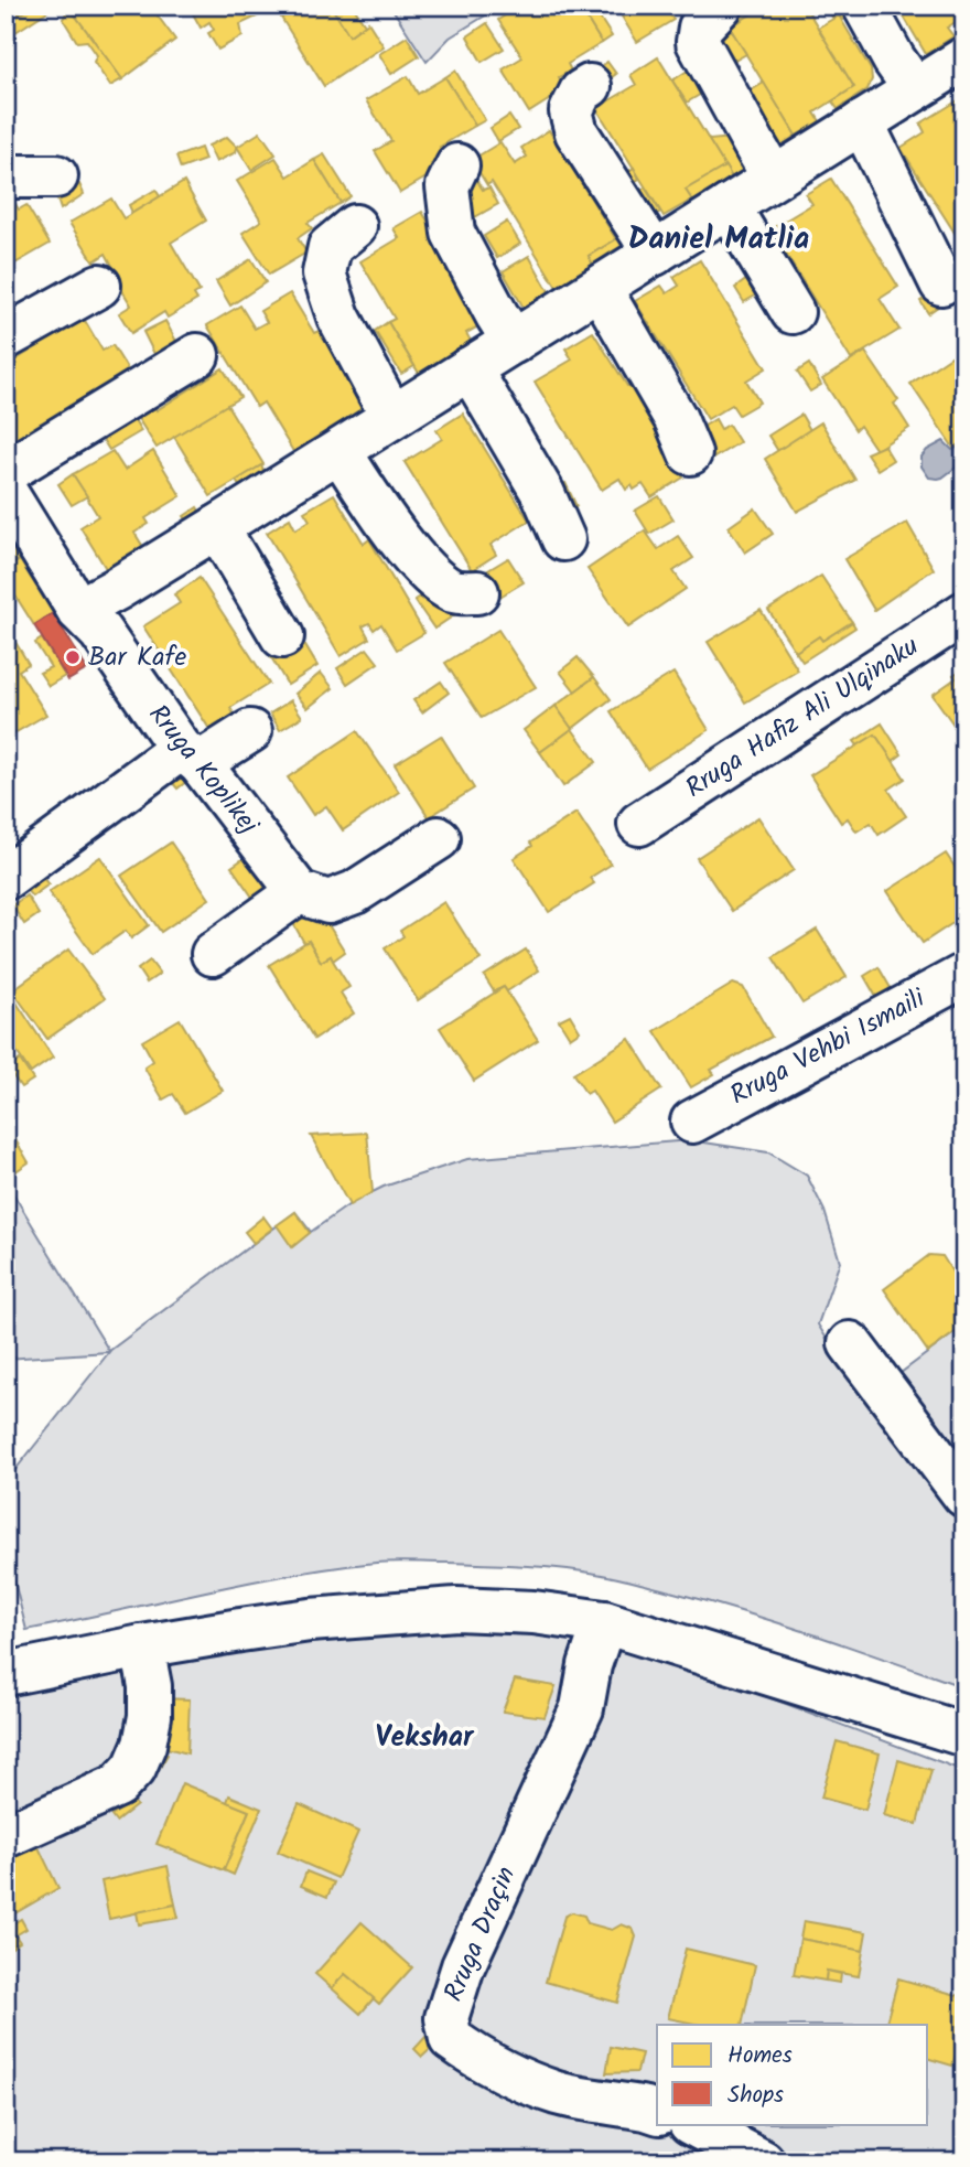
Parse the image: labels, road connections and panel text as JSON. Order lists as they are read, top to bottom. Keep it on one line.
{"streets":{"street":["Rruga Hafiz Ali Ulqinaku","Rruga Koplikej","Rruga Vehbi Ismaili","Rruga Draçin"]},"districts":["Daniel Matlia","Vekshar"],"places":["Bar Kafe"],"legend":["Homes","Shops"]}
